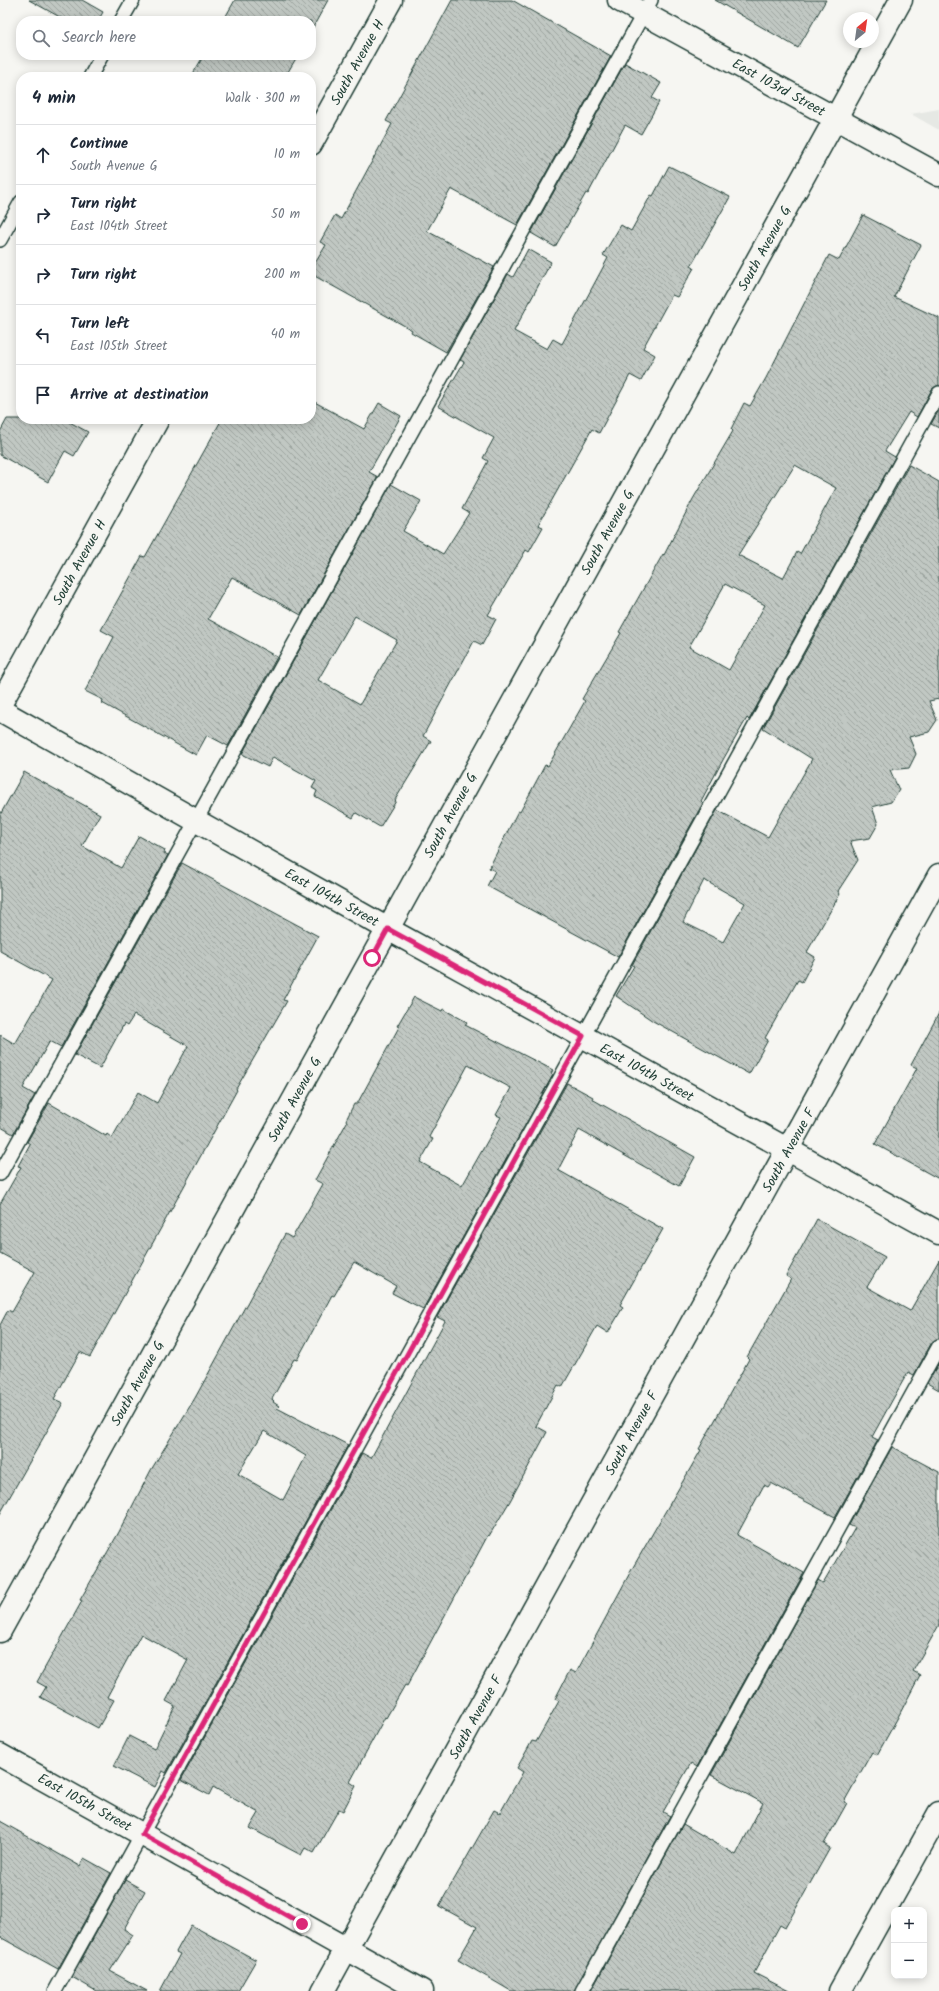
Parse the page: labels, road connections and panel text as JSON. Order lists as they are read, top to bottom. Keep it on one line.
{"streets":{"street":["South Avenue H","East 103rd Street","South Avenue G","East 104th Street","South Avenue F","East 105th Street"]},"crossings":[["East 103rd Street","South Avenue G"],["South Avenue G","East 104th Street"],["East 104th Street","South Avenue F"],["South Avenue F","East 105th Street"]],"north":"top right","page":{"search":"Search here","heading":["4 min","Walk · 300 m"],"list":[["Continue","South Avenue G","10 m"],["Turn right","East 104th Street","50 m"],["Turn right","200 m"],["Turn left","East 105th Street","40 m"],"Arrive at destination"],"map_buttons":["+","−"]}}
